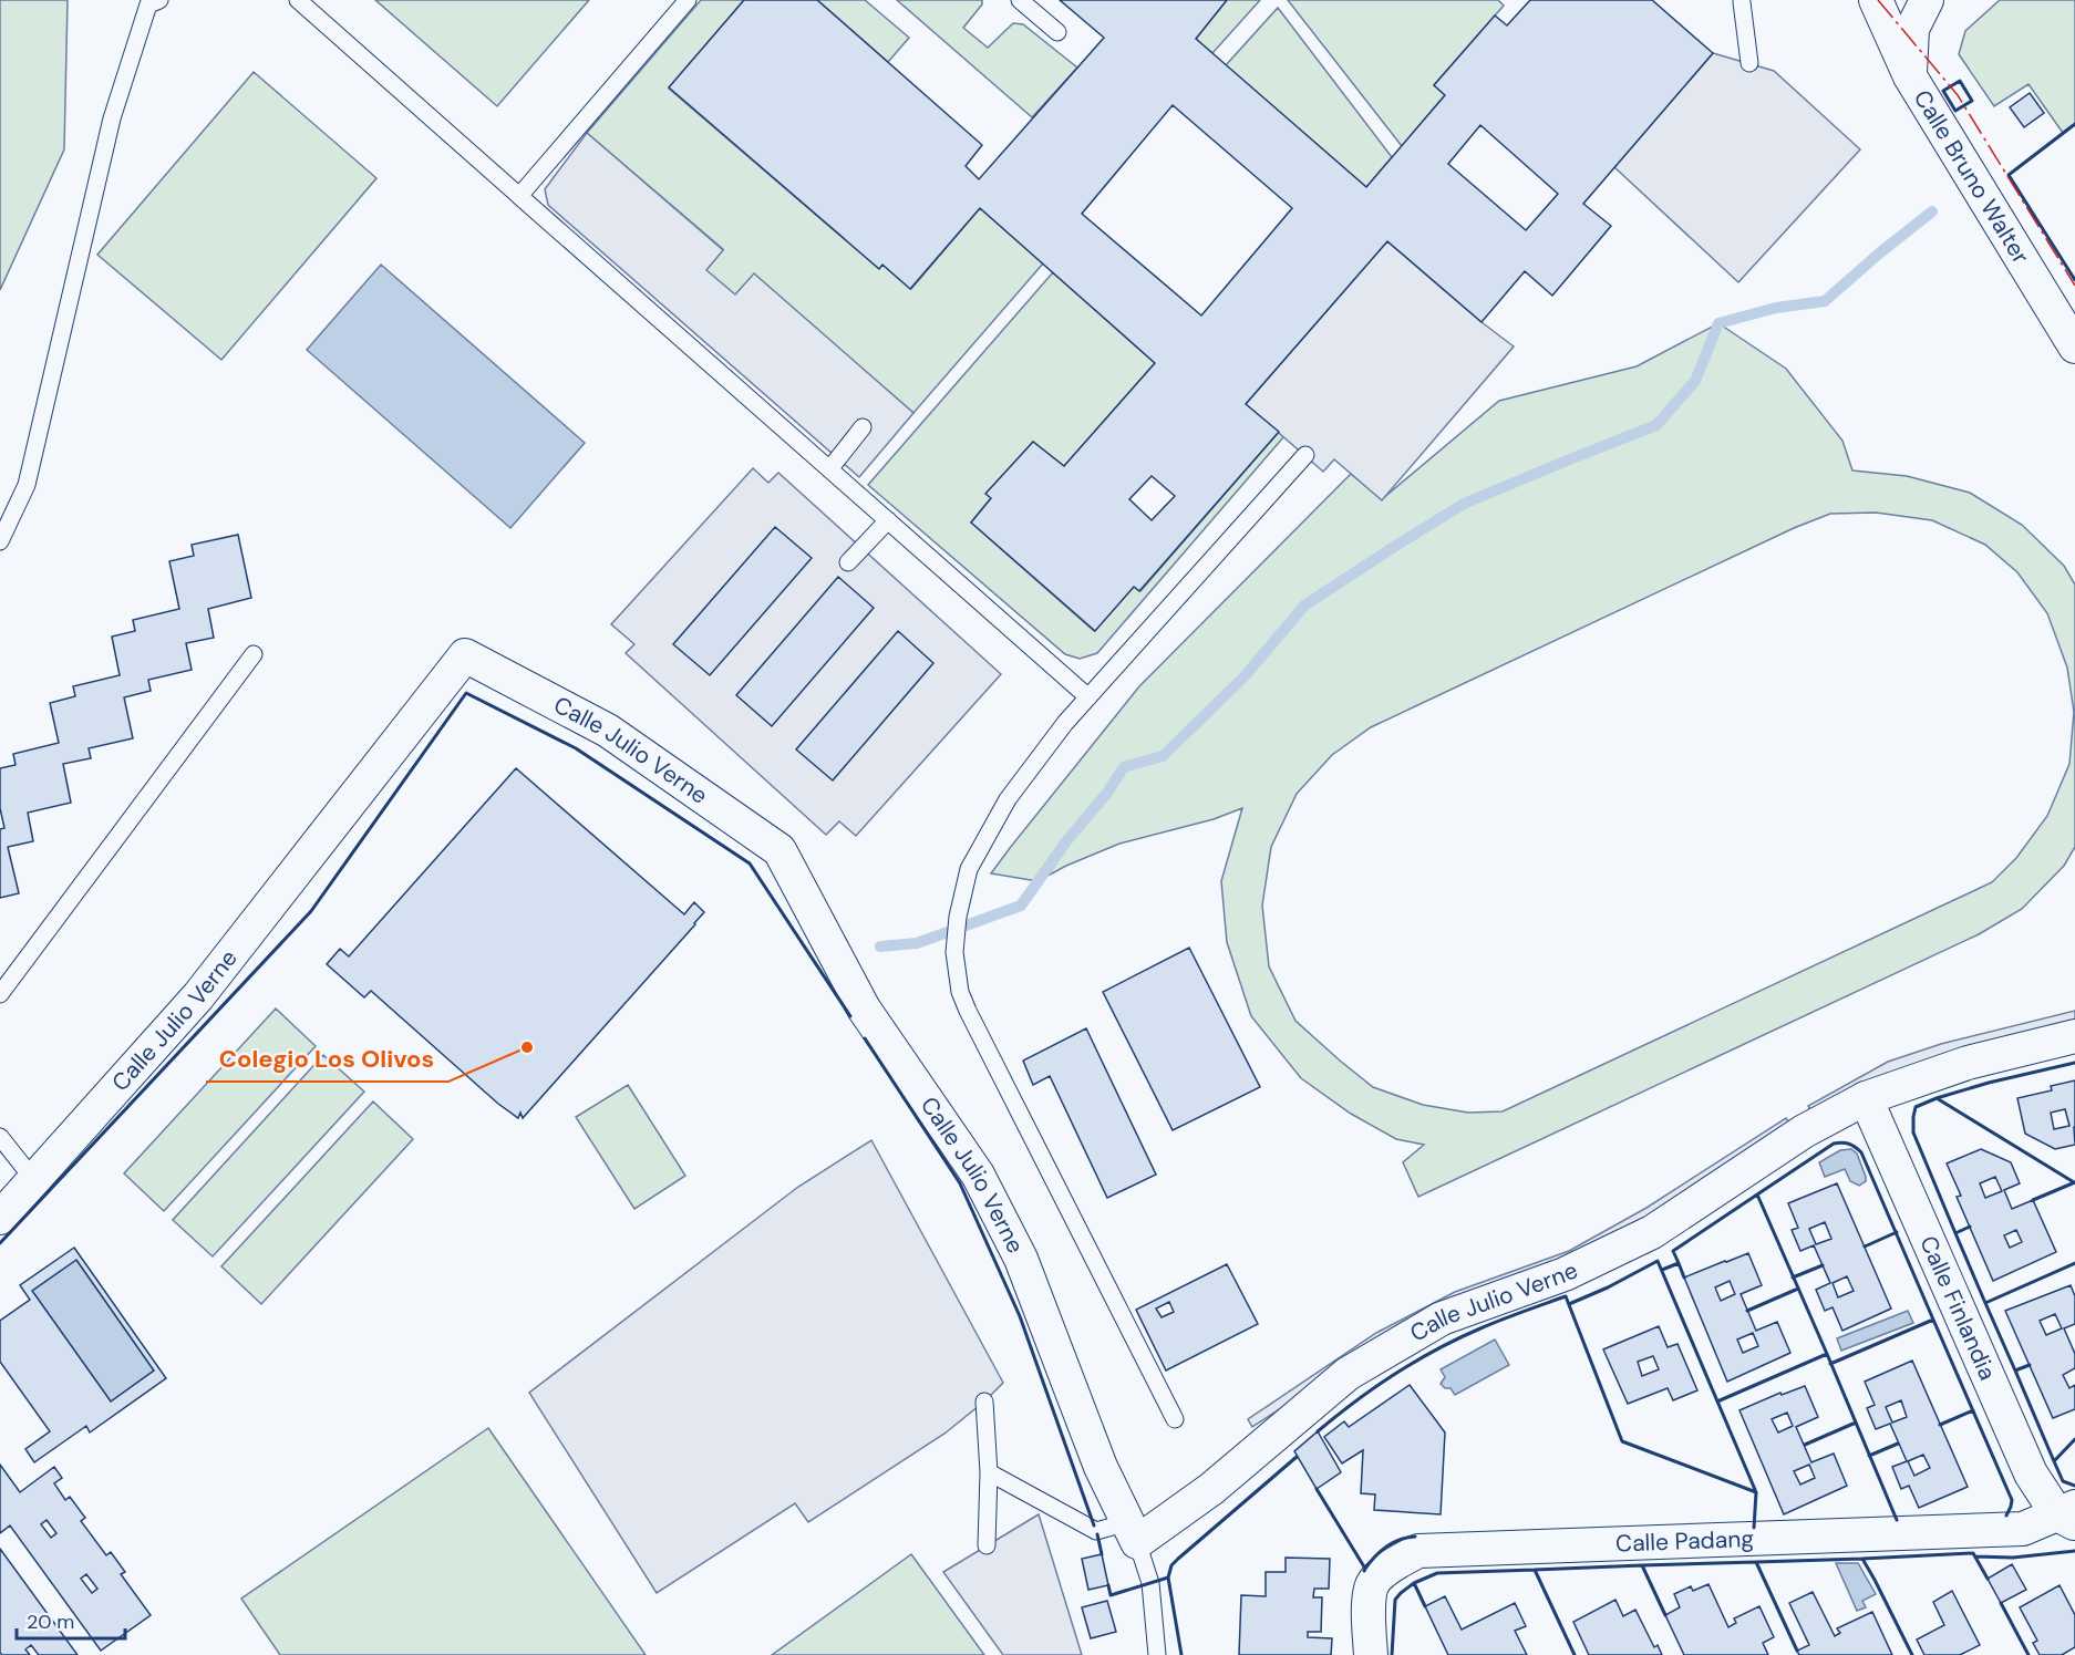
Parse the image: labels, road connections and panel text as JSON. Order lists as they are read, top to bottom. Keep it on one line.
{"streets":{"street":["Calle Bruno Walter","Calle Julio Verne","Calle Finlandia","Calle Padang"]},"crossings":[["Calle Julio Verne","Calle Finlandia"],["Calle Finlandia","Calle Padang"]],"places":["Colegio Los Olivos"],"scale_bar":"20 m"}
